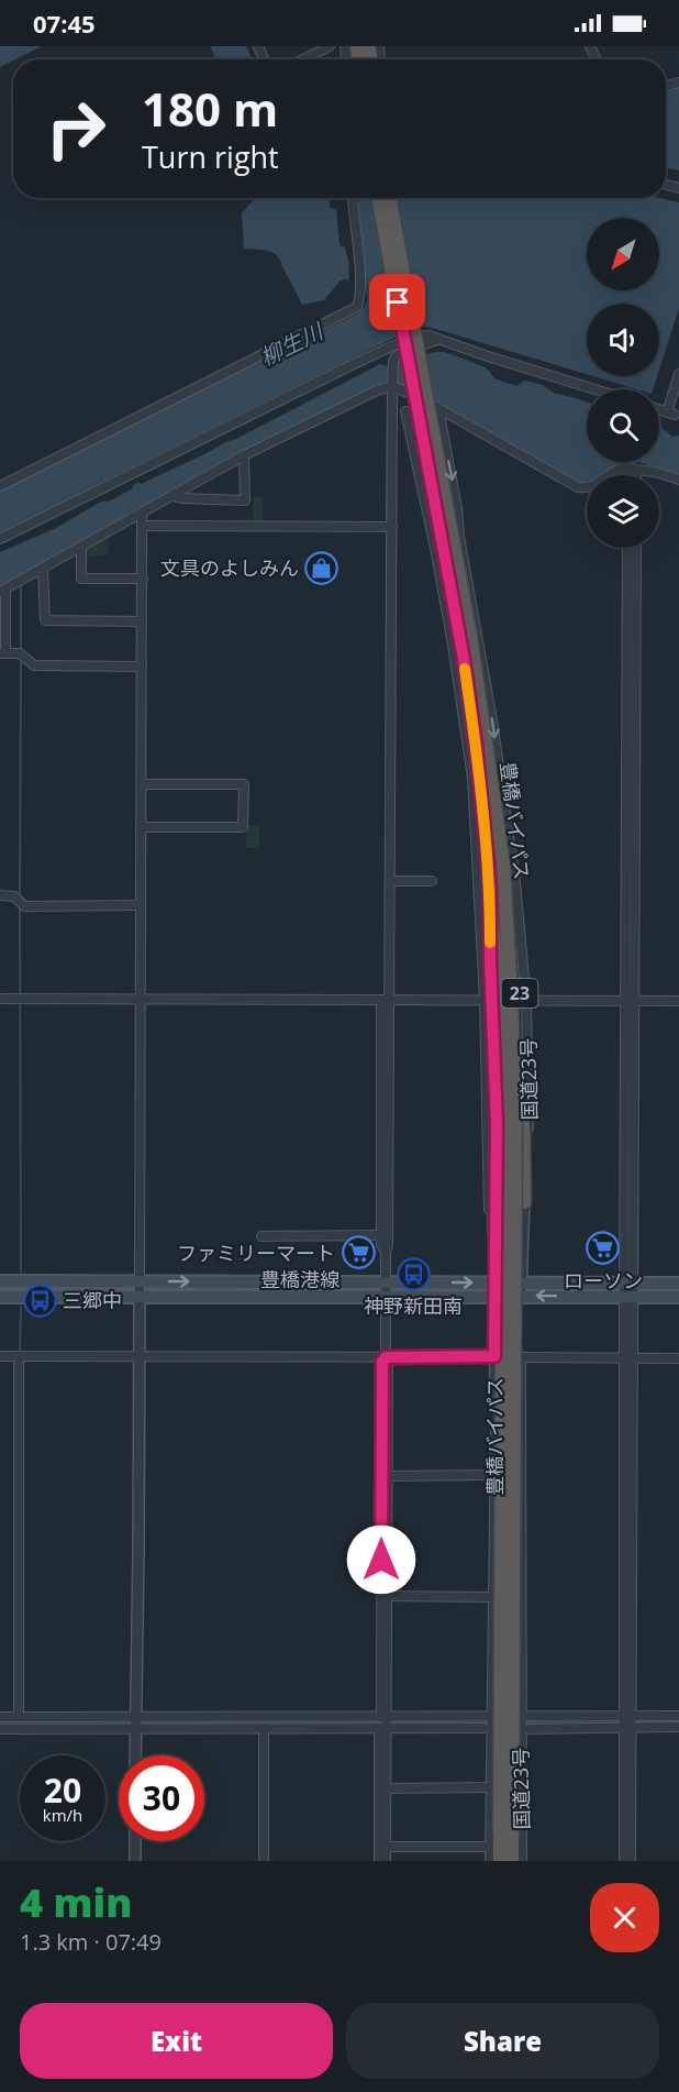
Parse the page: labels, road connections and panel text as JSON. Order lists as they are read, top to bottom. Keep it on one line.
{"streets":{"highway":["豊橋バイパス","23"],"main road":["豊橋港線"],"street":["国道23号"]},"crossings":[["豊橋バイパス","23"],["23","国道23号"],["国道23号","豊橋港線"]],"water":["柳生川"],"places":{"shop":["文具のよしみん"],"supermarket":["ローソン","ファミリーマート"],"bus stop":["神野新田南","三郷中"]},"north":"bottom left","page":{"status":"07:45","turn":["180 m","Turn right"],"speed":"20 km/h","limit":"30","heading":["4 min","1.3 km · 07:49"],"buttons":["Exit","Share"]}}
